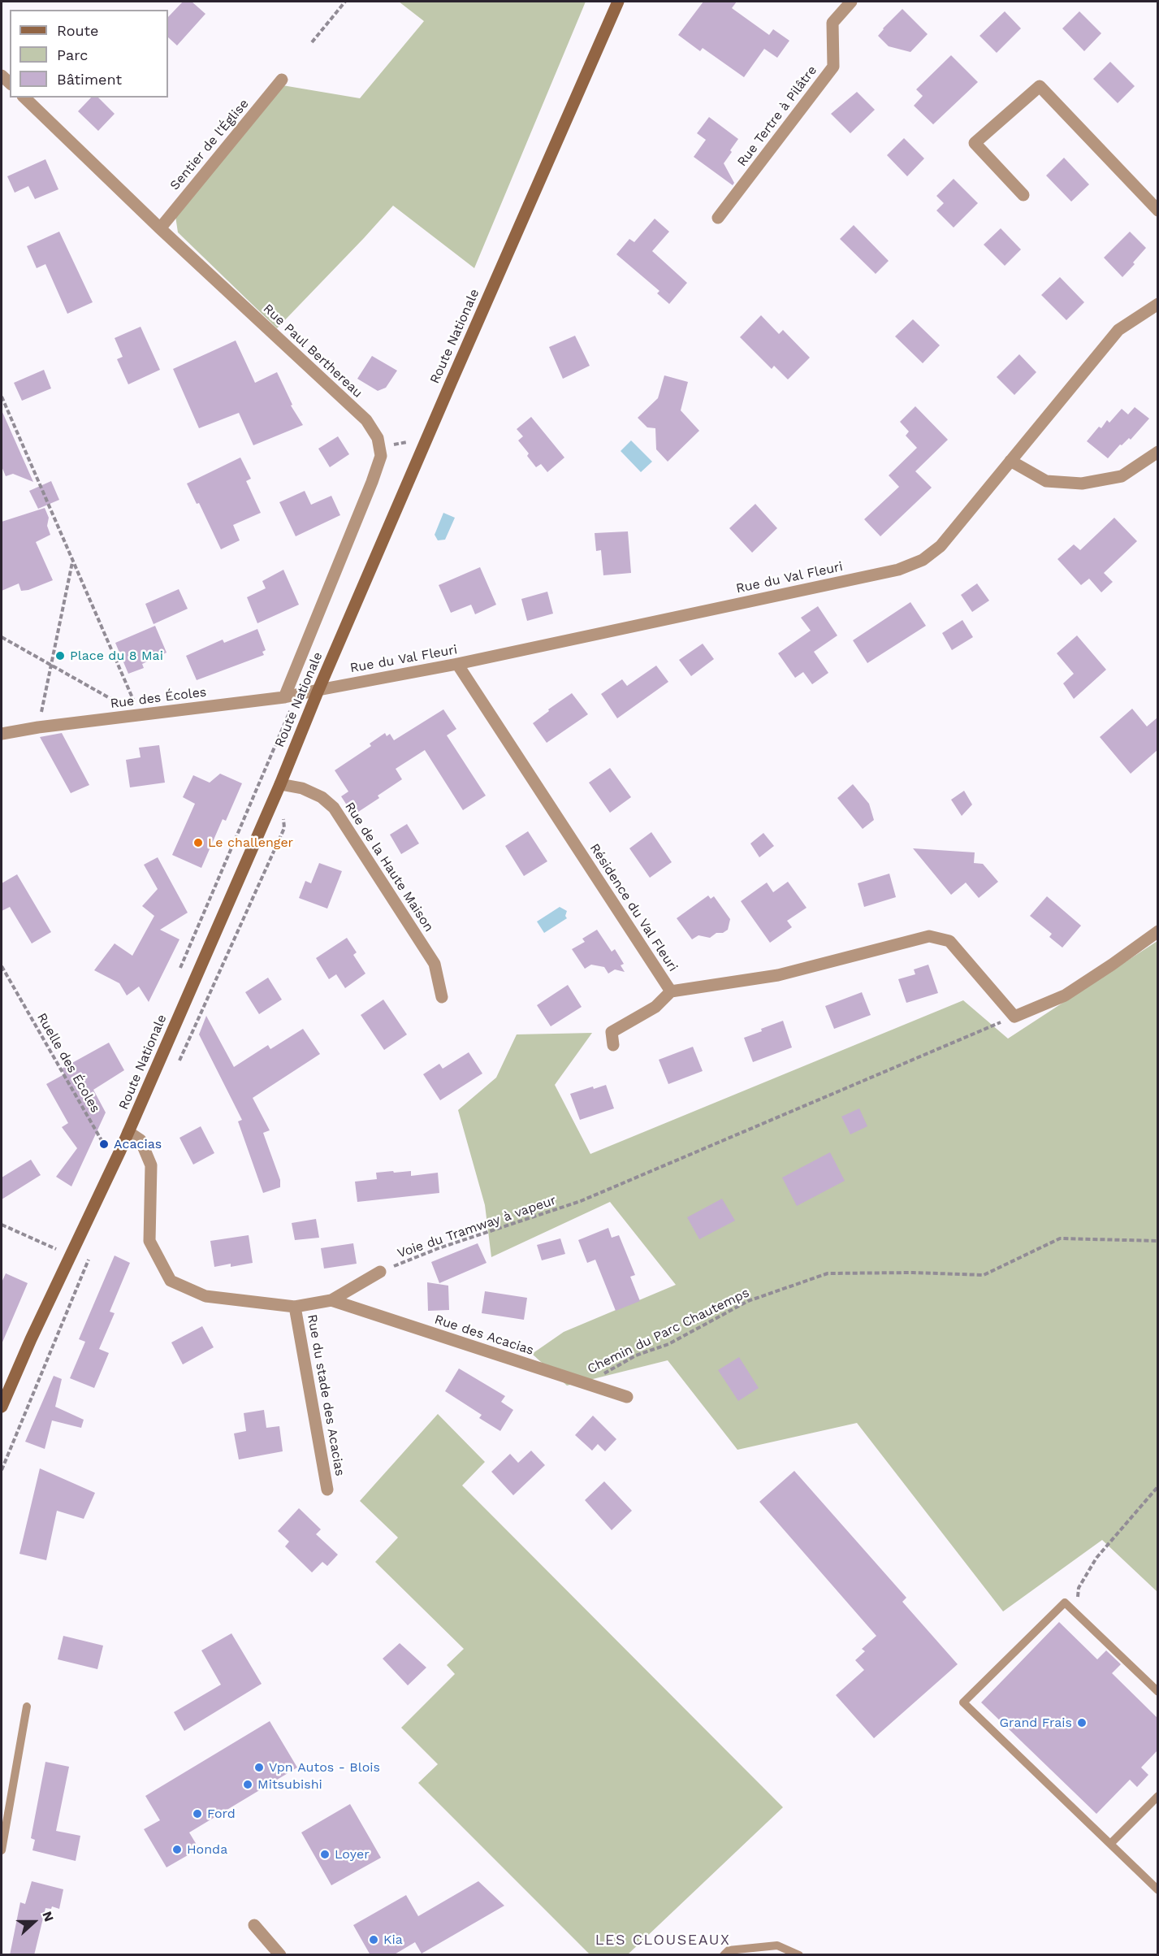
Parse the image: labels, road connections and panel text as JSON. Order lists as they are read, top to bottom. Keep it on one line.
{"streets":{"main road":["Route Nationale"],"street":["Rue Tertre à Pilâtre","Sentier de l'Église","Rue Paul Berthereau","Rue du Val Fleuri","Rue des Écoles","Rue de la Haute Maison","Résidence du Val Fleuri","Rue des Acacias","Rue du stade des Acacias"],"path":["Ruelle des Écoles","Voie du Tramway à vapeur","Chemin du Parc Chautemps"]},"crossings":[["Sentier de l'Église","Rue Paul Berthereau"],["Route Nationale","Rue du Val Fleuri"],["Route Nationale","Rue des Écoles"],["Route Nationale","Rue de la Haute Maison"],["Route Nationale","Ruelle des Écoles"],["Route Nationale","Rue des Acacias"],["Rue Paul Berthereau","Rue des Écoles"],["Rue du Val Fleuri","Rue des Écoles"],["Rue du Val Fleuri","Résidence du Val Fleuri"],["Résidence du Val Fleuri","Voie du Tramway à vapeur"],["Voie du Tramway à vapeur","Rue des Acacias"],["Chemin du Parc Chautemps","Rue des Acacias"],["Rue des Acacias","Rue du stade des Acacias"]],"districts":["LES CLOUSEAUX"],"places":["Place du 8 Mai","Le challenger","Acacias","Grand Frais","Vpn Autos - Blois","Mitsubishi","Ford","Honda","Loyer","Kia"],"legend":["Route","Parc","Bâtiment"],"north":"right"}
